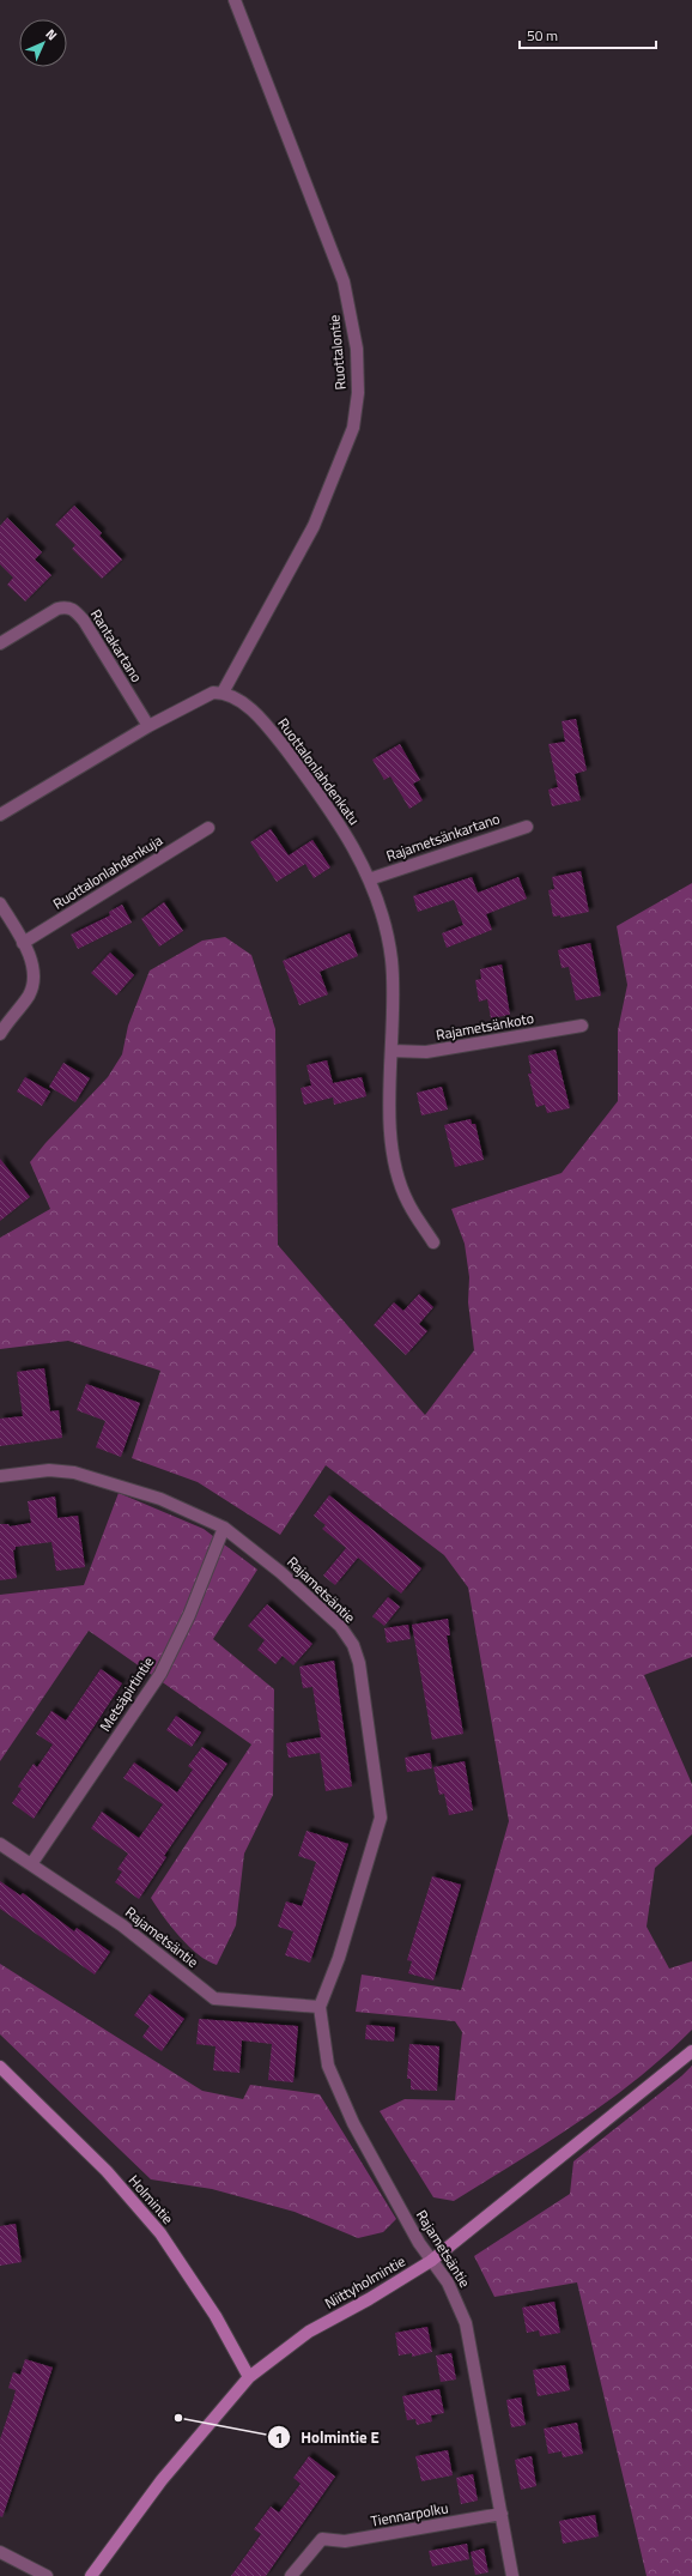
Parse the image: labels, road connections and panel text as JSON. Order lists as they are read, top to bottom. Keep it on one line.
{"streets":{"street":["Ruottalontie","Rantakartano","Ruottalonlahdenkatu","Rajametsänkartano","Ruottalonlahdenkuja","Rajametsänkoto","Rajametsäntie","Metsäpirtintie","Holmintie","Niittyholmintie","Tiennarpolku"]},"crossings":[["Ruottalontie","Ruottalonlahdenkatu"],["Ruottalonlahdenkatu","Rajametsänkartano"],["Ruottalonlahdenkatu","Rajametsänkoto"],["Rajametsäntie","Metsäpirtintie"],["Rajametsäntie","Niittyholmintie"],["Rajametsäntie","Tiennarpolku"],["Holmintie","Niittyholmintie"]],"places":["Holmintie E"],"scale_bar":"50 m","north":"top right"}
